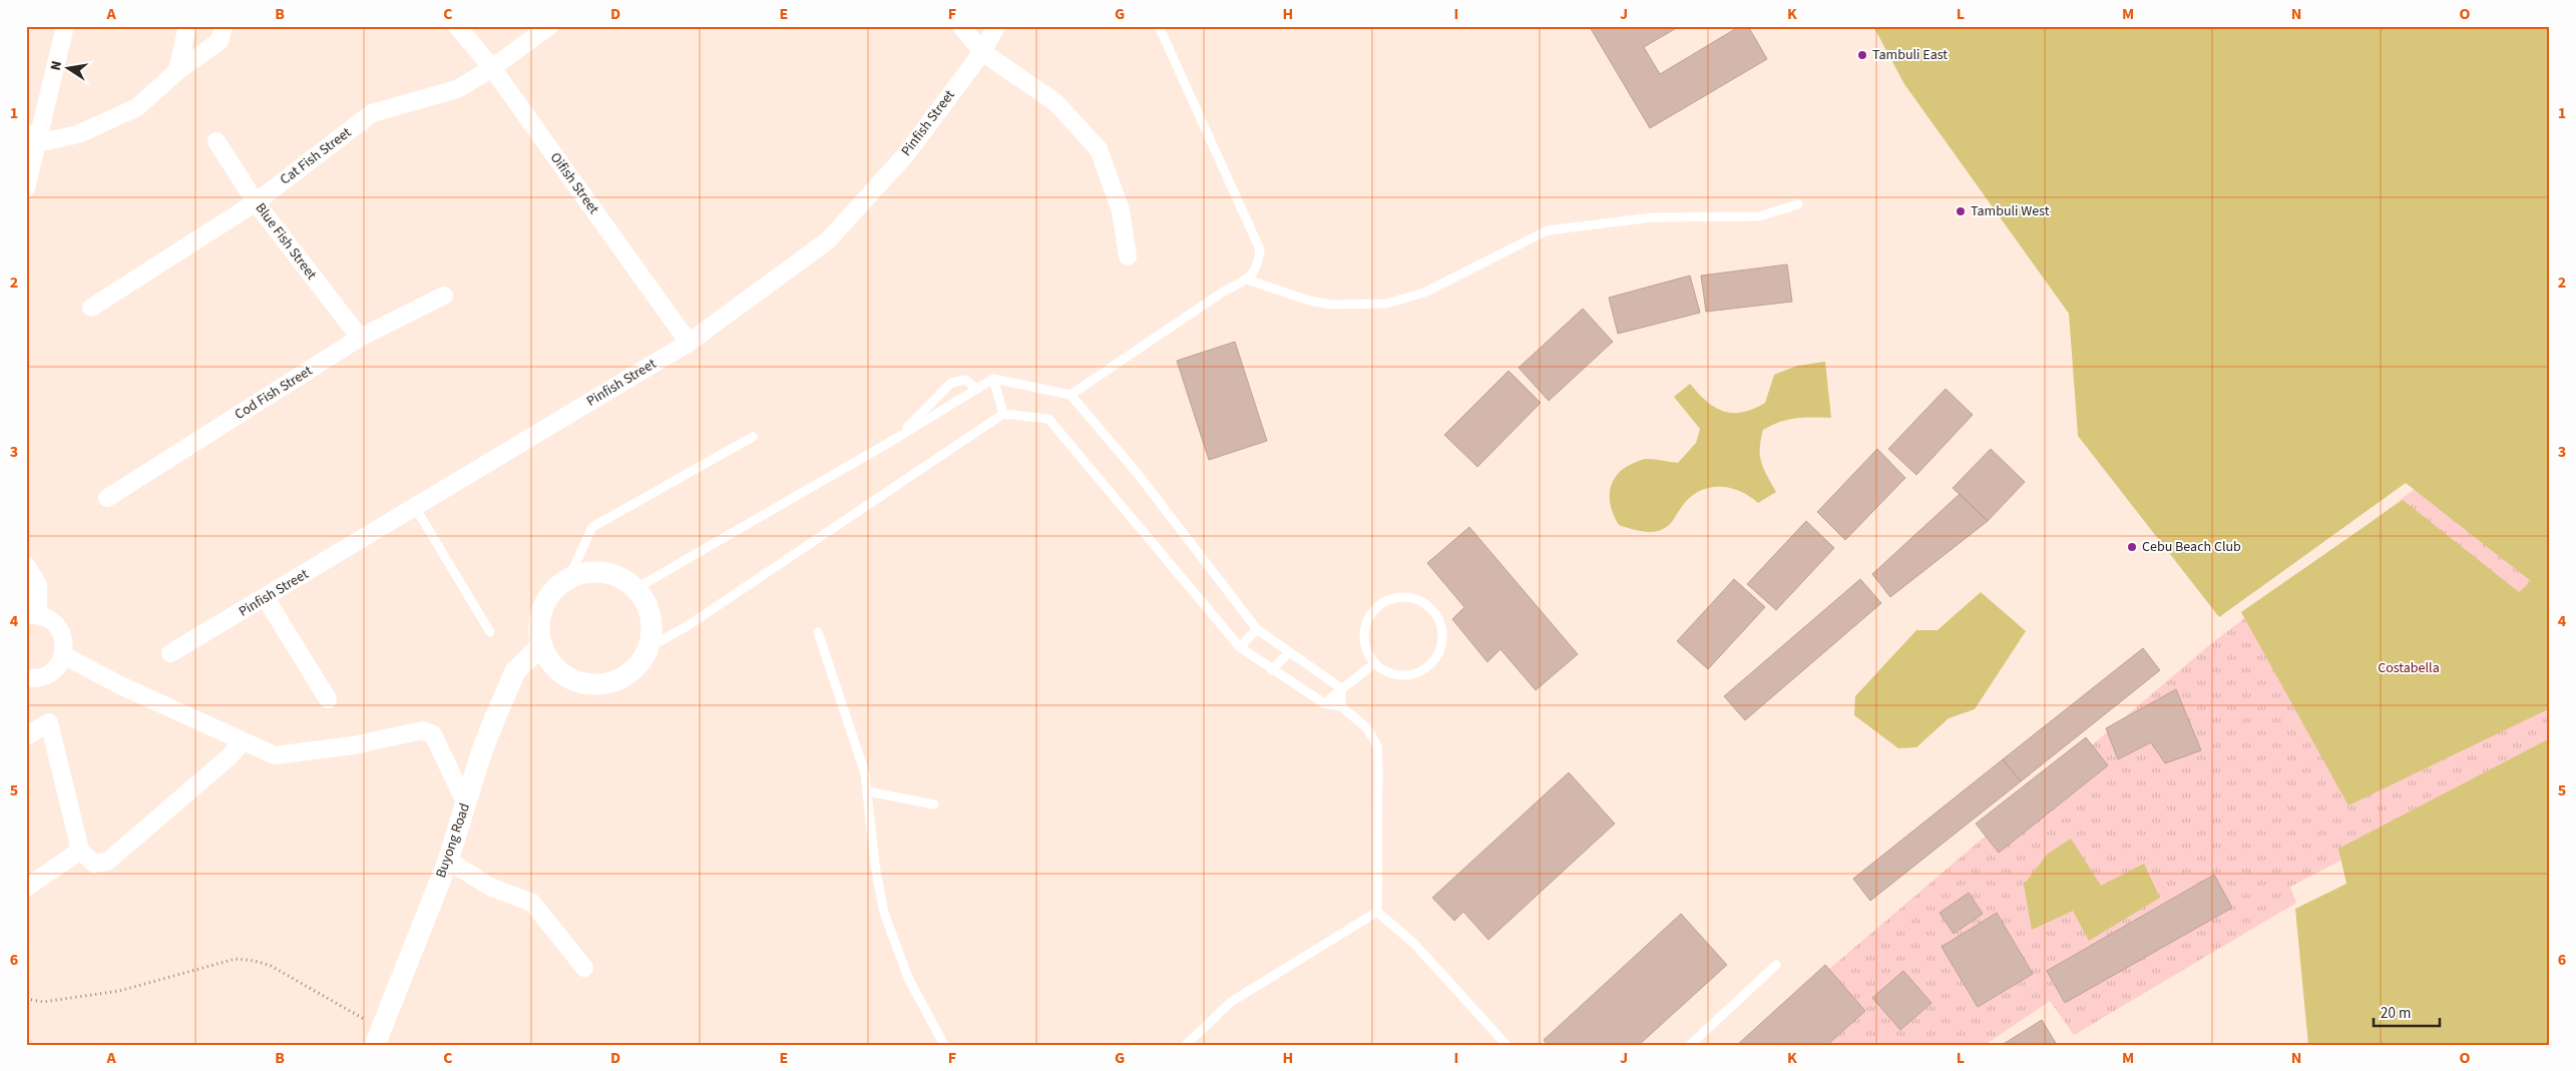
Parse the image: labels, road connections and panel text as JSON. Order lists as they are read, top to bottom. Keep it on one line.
{"streets":{"street":["Pinfish Street","Cat Fish Street","Oifish Street","Blue Fish Street","Cod Fish Street","Buyong Road"]},"crossings":[["Pinfish Street","Oifish Street"],["Cat Fish Street","Oifish Street"],["Cat Fish Street","Blue Fish Street"],["Blue Fish Street","Cod Fish Street"]],"parks":["Costabella"],"places":["Tambuli East","Tambuli West","Cebu Beach Club"],"scale_bar":"20 m","north":"left","grid":{"columns":["A","B","C","D","E","F","G","H","I","J","K","L","M","N","O"],"rows":["1","2","3","4","5","6"]}}
